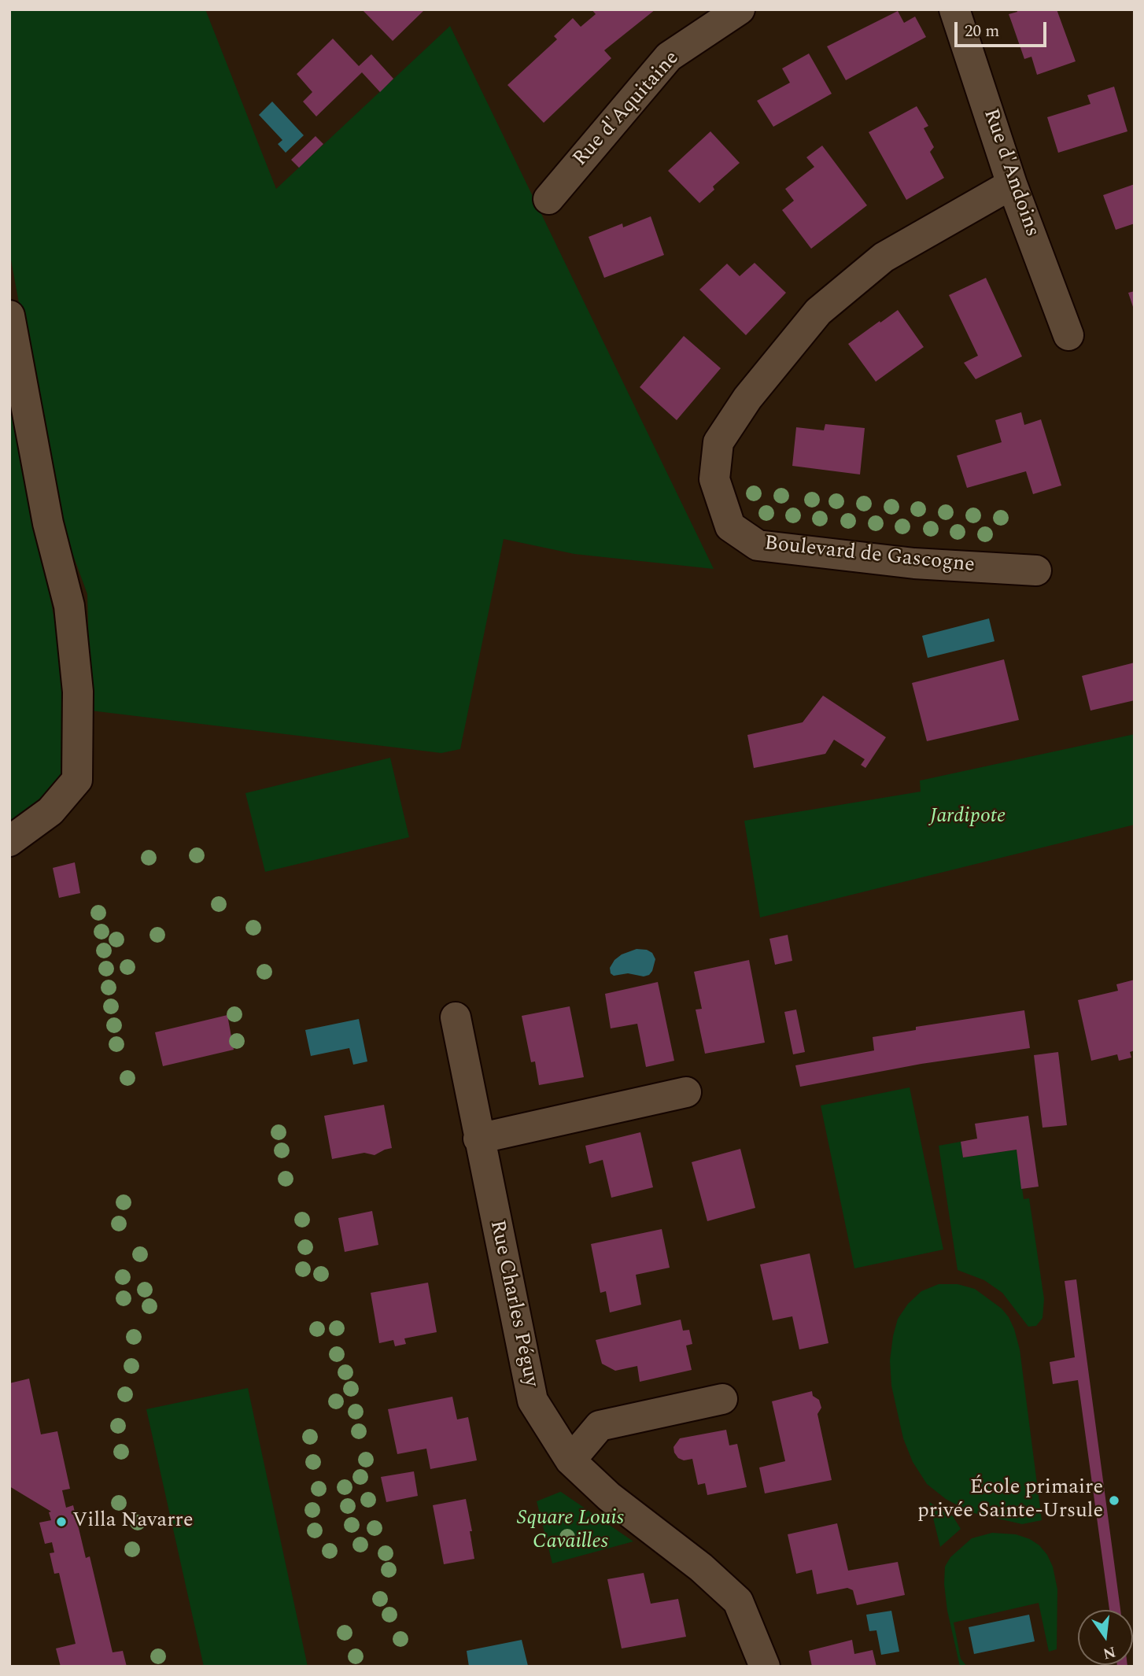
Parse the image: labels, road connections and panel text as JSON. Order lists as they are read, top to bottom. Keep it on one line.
{"streets":{"street":["Rue d'Aquitaine","Rue d'Andoins","Boulevard de Gascogne","Rue Charles Péguy"]},"crossings":[["Rue d'Andoins","Boulevard de Gascogne"]],"parks":["Jardipote","Square Louis Cavailles"],"places":["École primaire privée Sainte-Ursule","Villa Navarre"],"scale_bar":"20 m","north":"bottom"}
